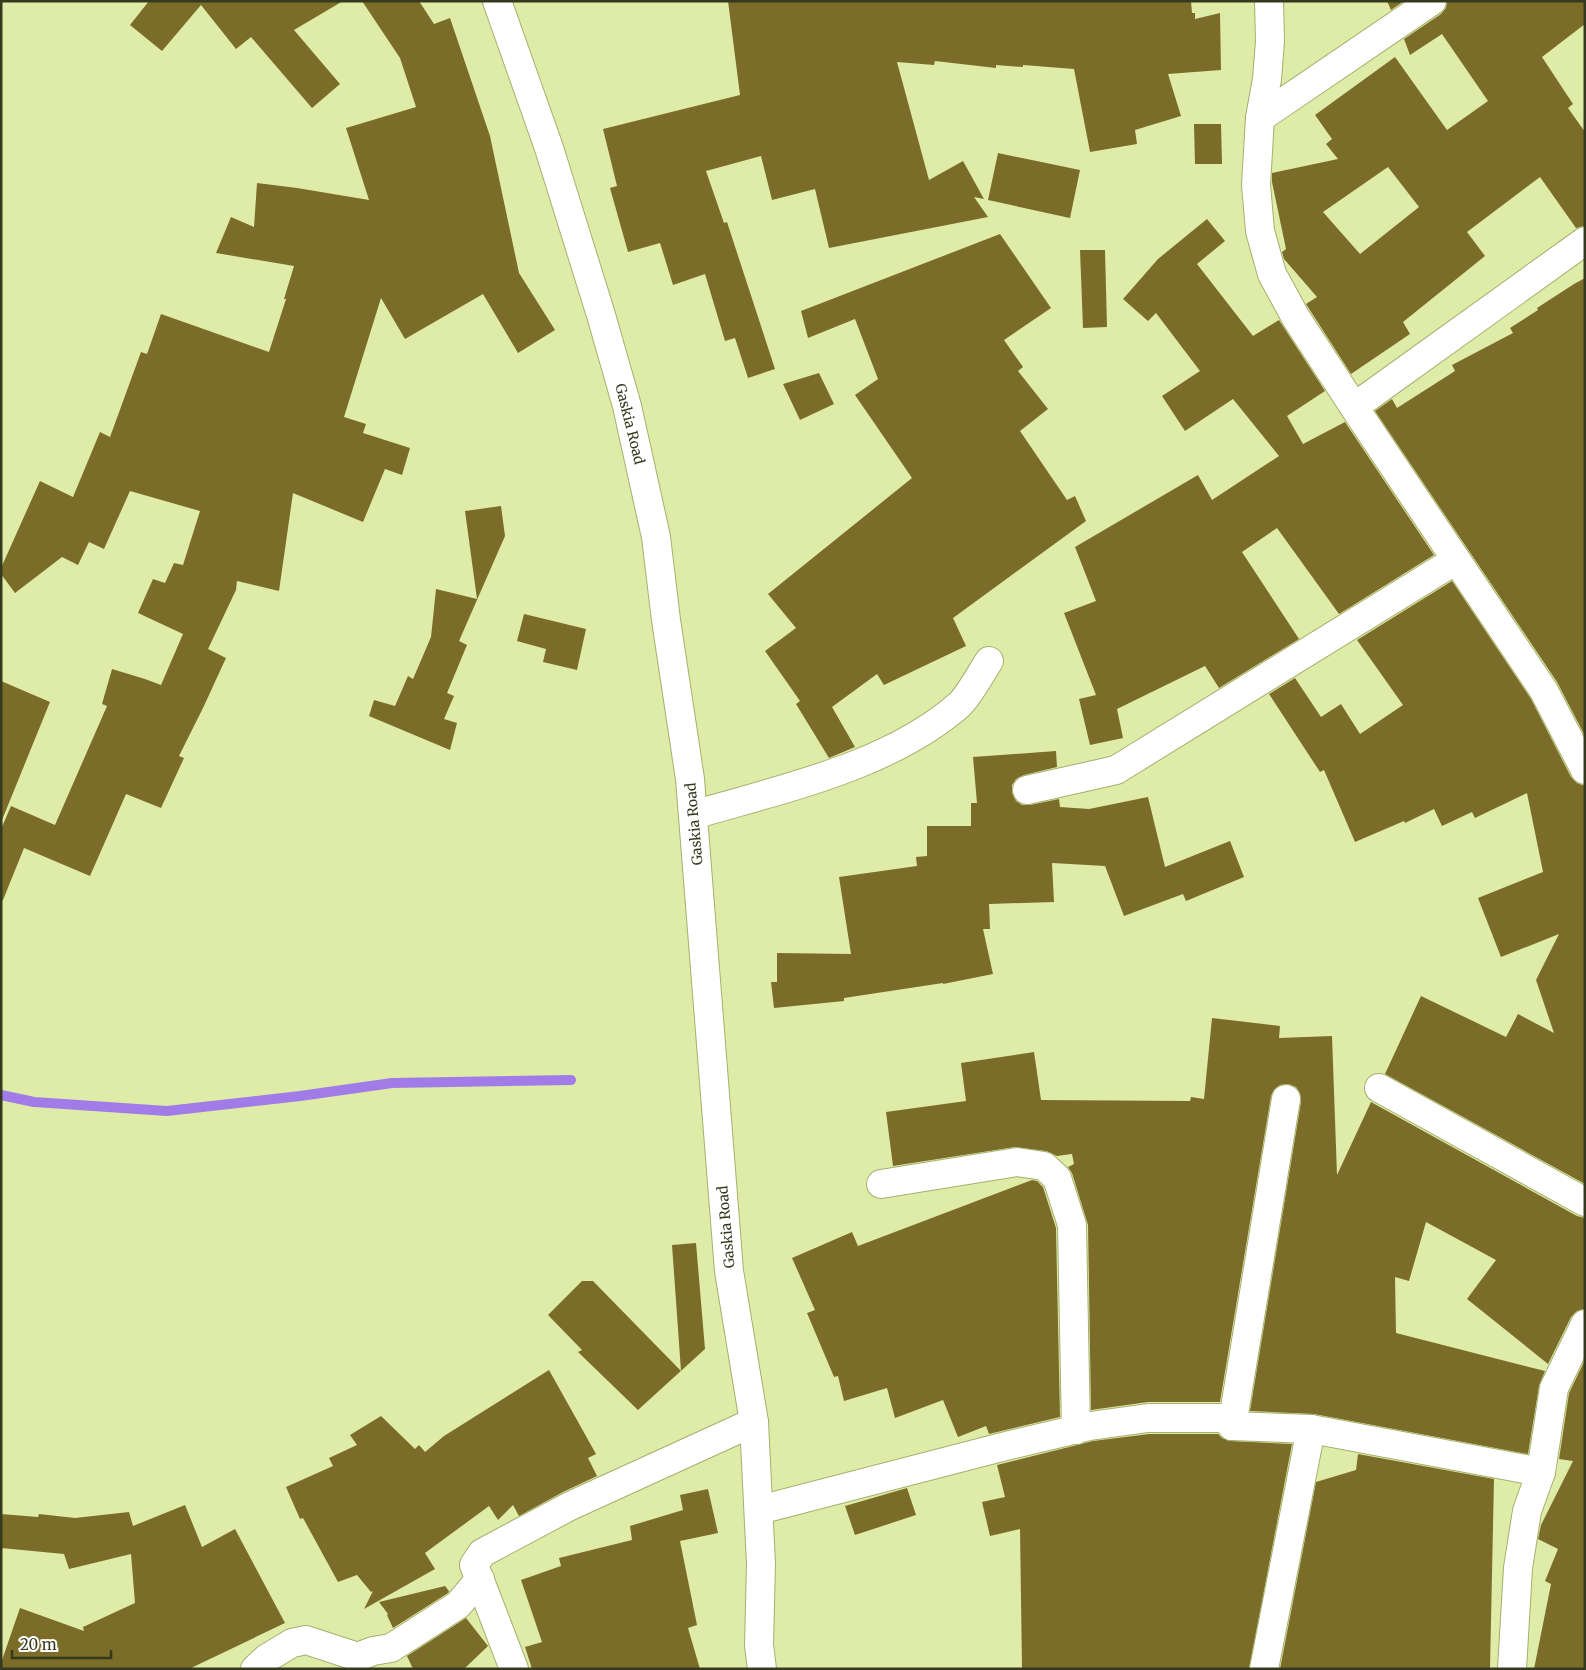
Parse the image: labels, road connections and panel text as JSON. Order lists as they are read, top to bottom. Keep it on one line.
{"streets":{"street":["Gaskia Road"]},"scale_bar":"20 m"}
